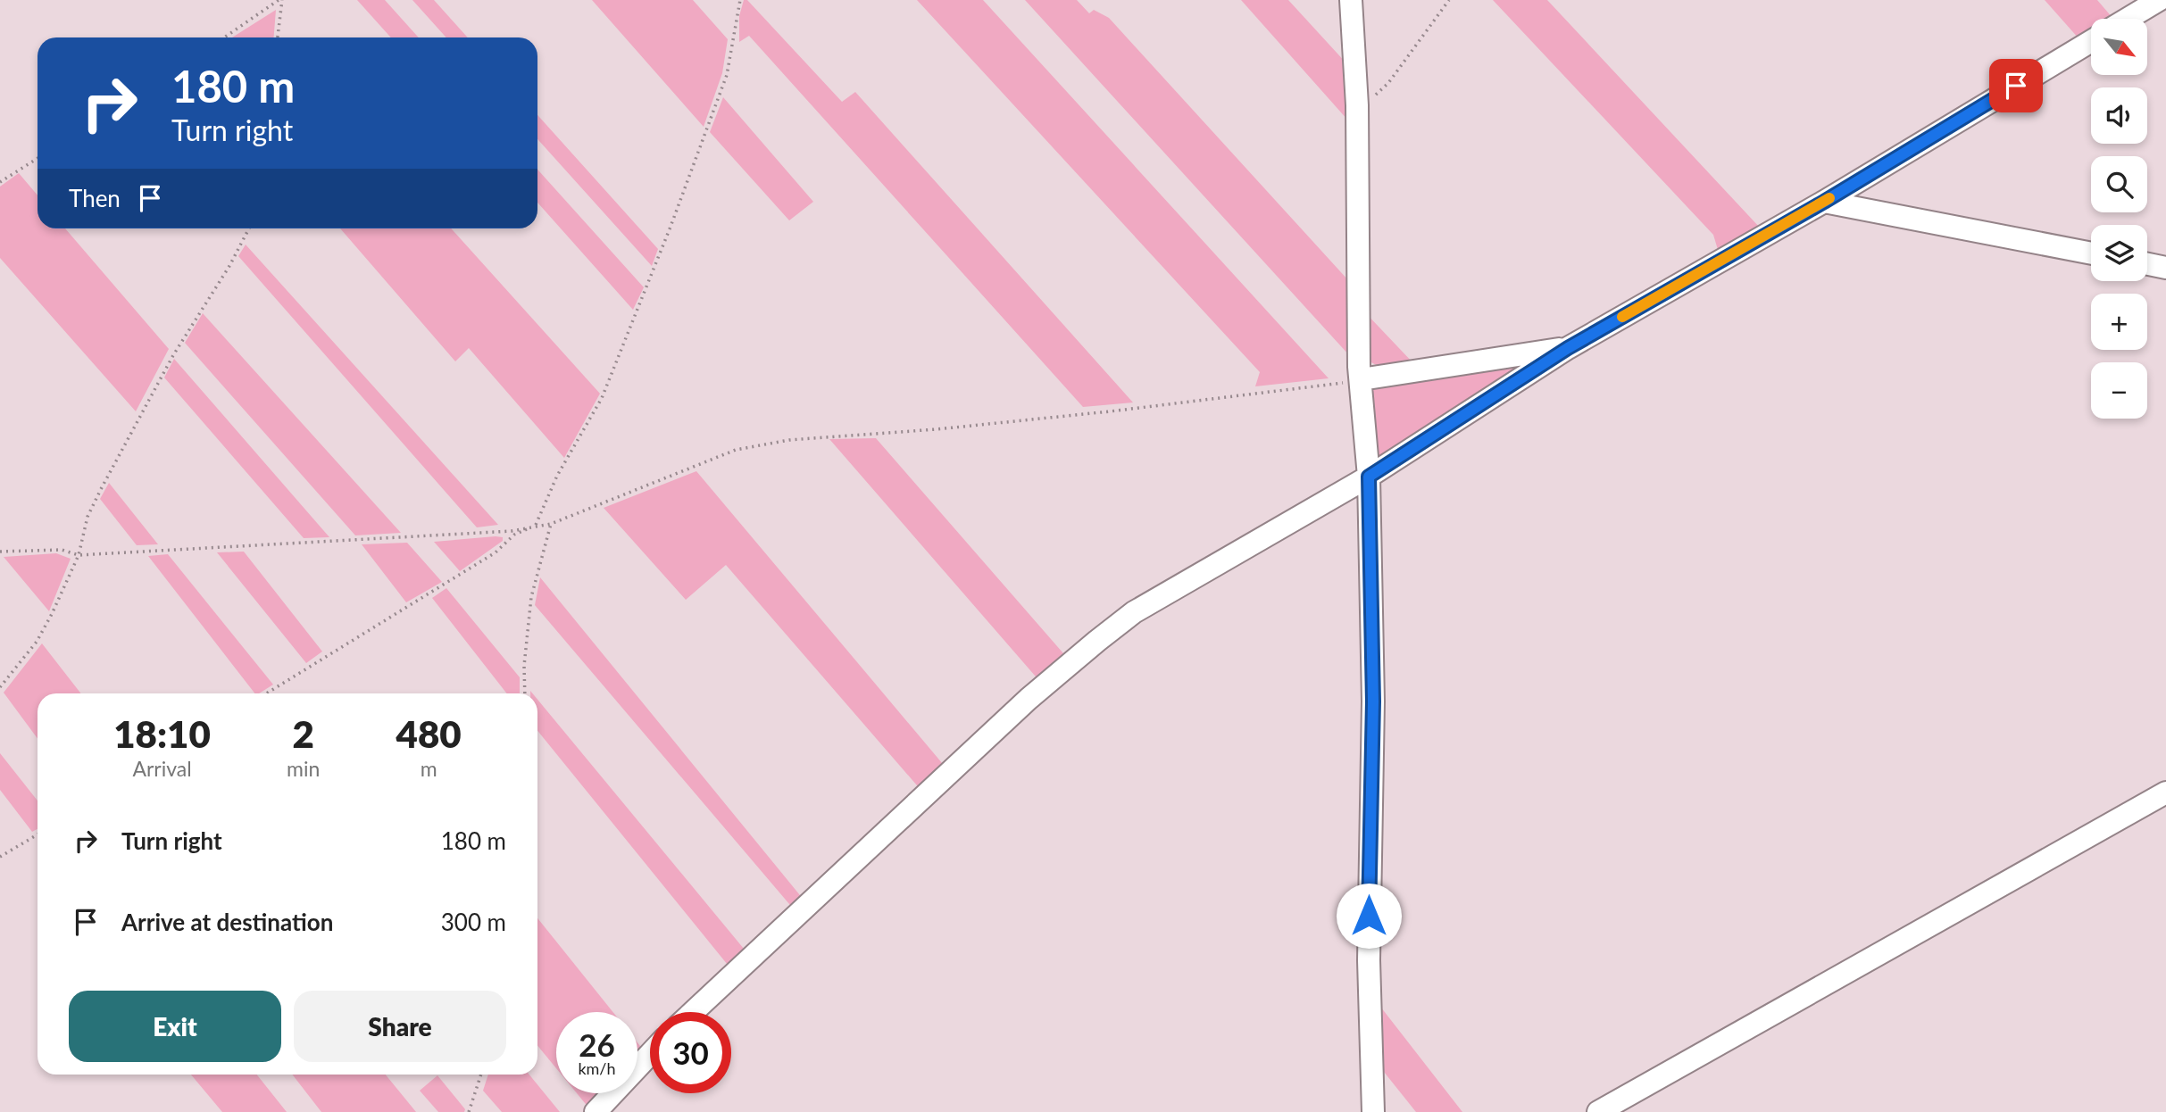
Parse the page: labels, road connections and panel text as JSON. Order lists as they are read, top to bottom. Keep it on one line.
{"north":"bottom right","page":{"map_buttons":["+","−"],"turn":["180 m","Turn right"],"then":"Then","eta":["18:10","Arrival","2","min","480","m"],"list":[{"name":"Turn right","value":"180 m"},{"name":"Arrive at destination","value":"300 m"}],"buttons":["Exit","Share"],"speed":"26 km/h","limit":"30"}}
